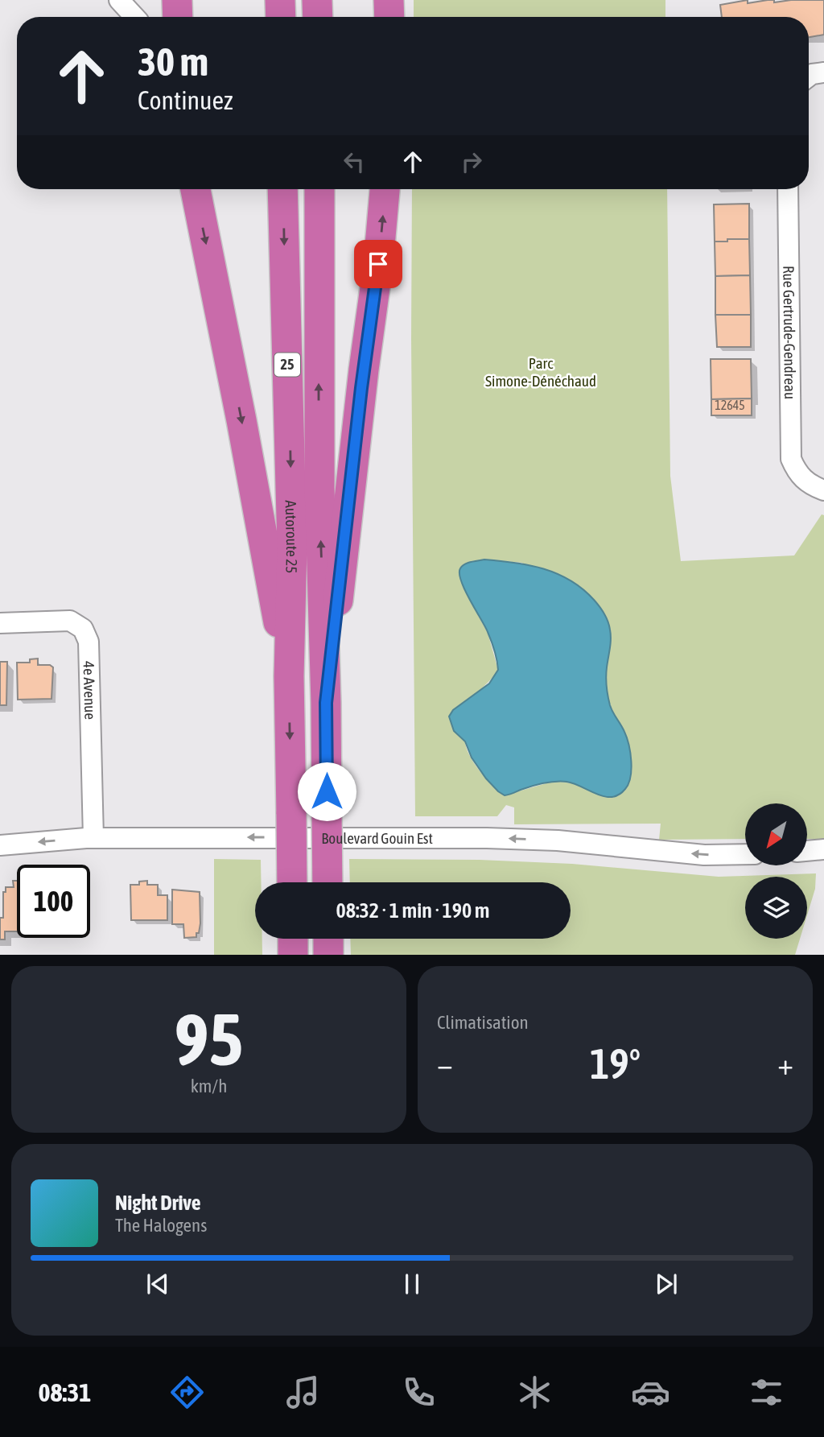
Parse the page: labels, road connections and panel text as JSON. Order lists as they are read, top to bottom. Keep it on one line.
{"streets":{"highway":["25","Autoroute 25"],"street":["Rue Gertrude-Gendreau","4e Avenue","Boulevard Gouin Est"]},"crossings":[["4e Avenue","Boulevard Gouin Est"]],"one_way":["Boulevard Gouin Est"],"parks":["Parc Simone-Dénéchaud"],"house_numbers":["12645"],"north":"bottom left","page":{"turn":["30 m","Continuez"],"limit":"100","trip":"08:32 · 1 min · 190 m","tile":[["95","km/h"],"Climatisation"],"heat":["−","19°","+"],"song":["Night Drive","The Halogens"],"tabs":"08:31"}}
